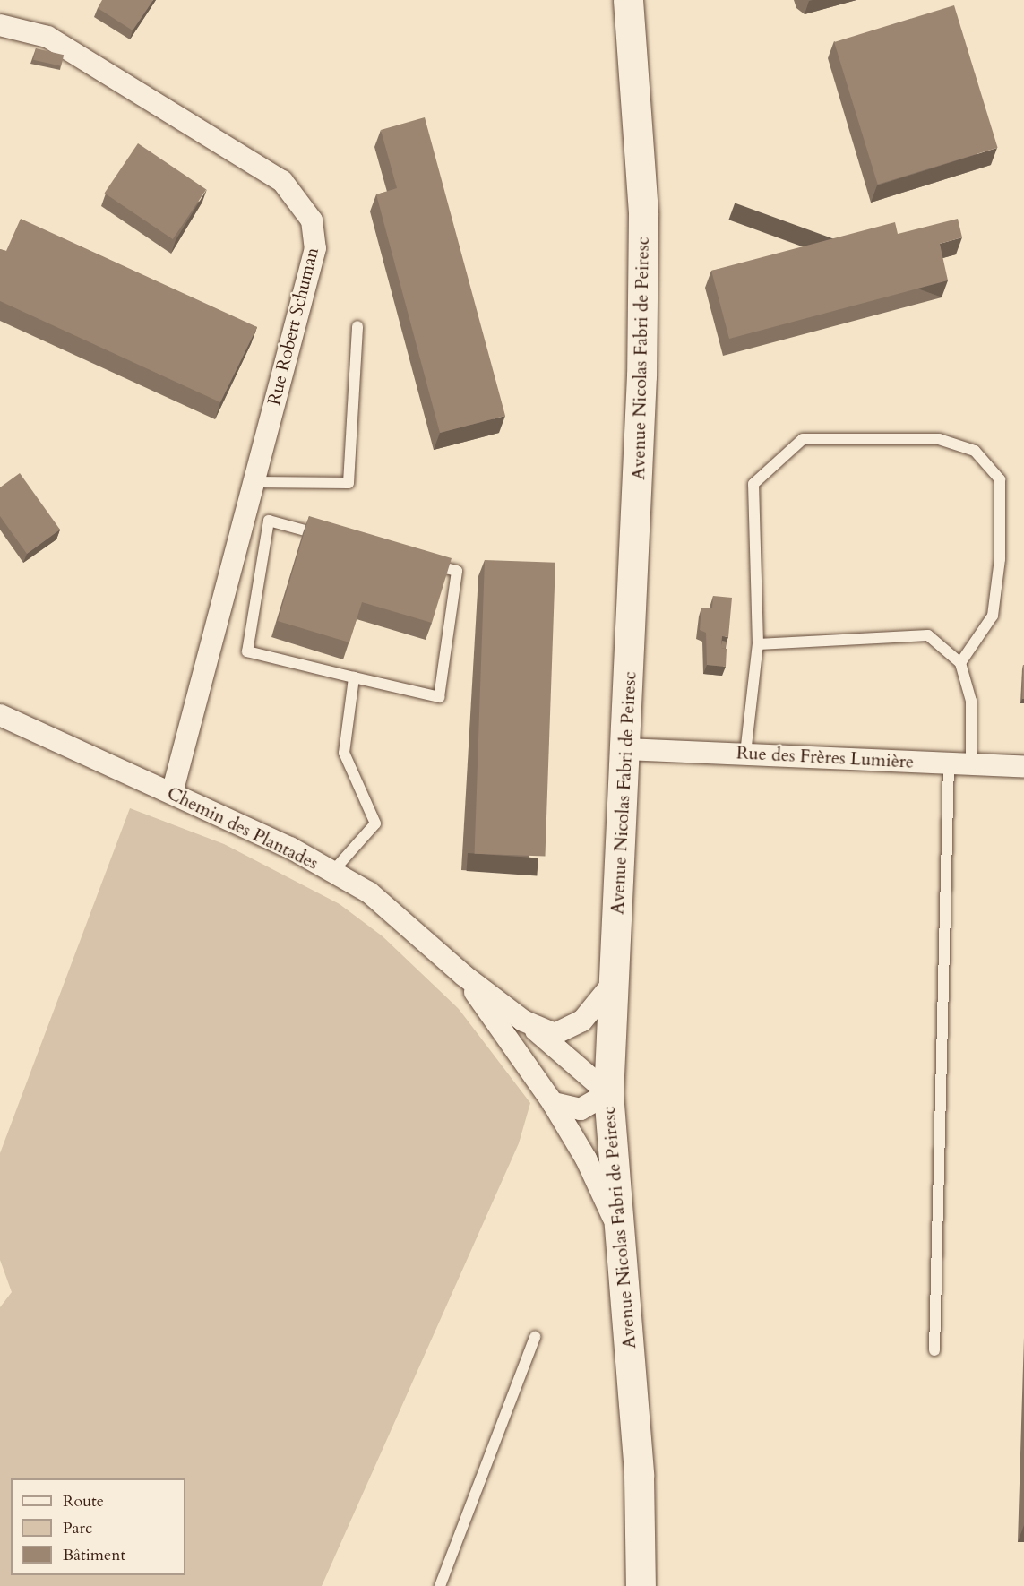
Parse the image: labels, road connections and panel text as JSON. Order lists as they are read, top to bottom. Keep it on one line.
{"streets":{"street":["Rue Robert Schuman","Avenue Nicolas Fabri de Peiresc","Rue des Frères Lumière","Chemin des Plantades"]},"crossings":[["Rue Robert Schuman","Chemin des Plantades"],["Avenue Nicolas Fabri de Peiresc","Rue des Frères Lumière"]],"legend":["Route","Parc","Bâtiment"]}
